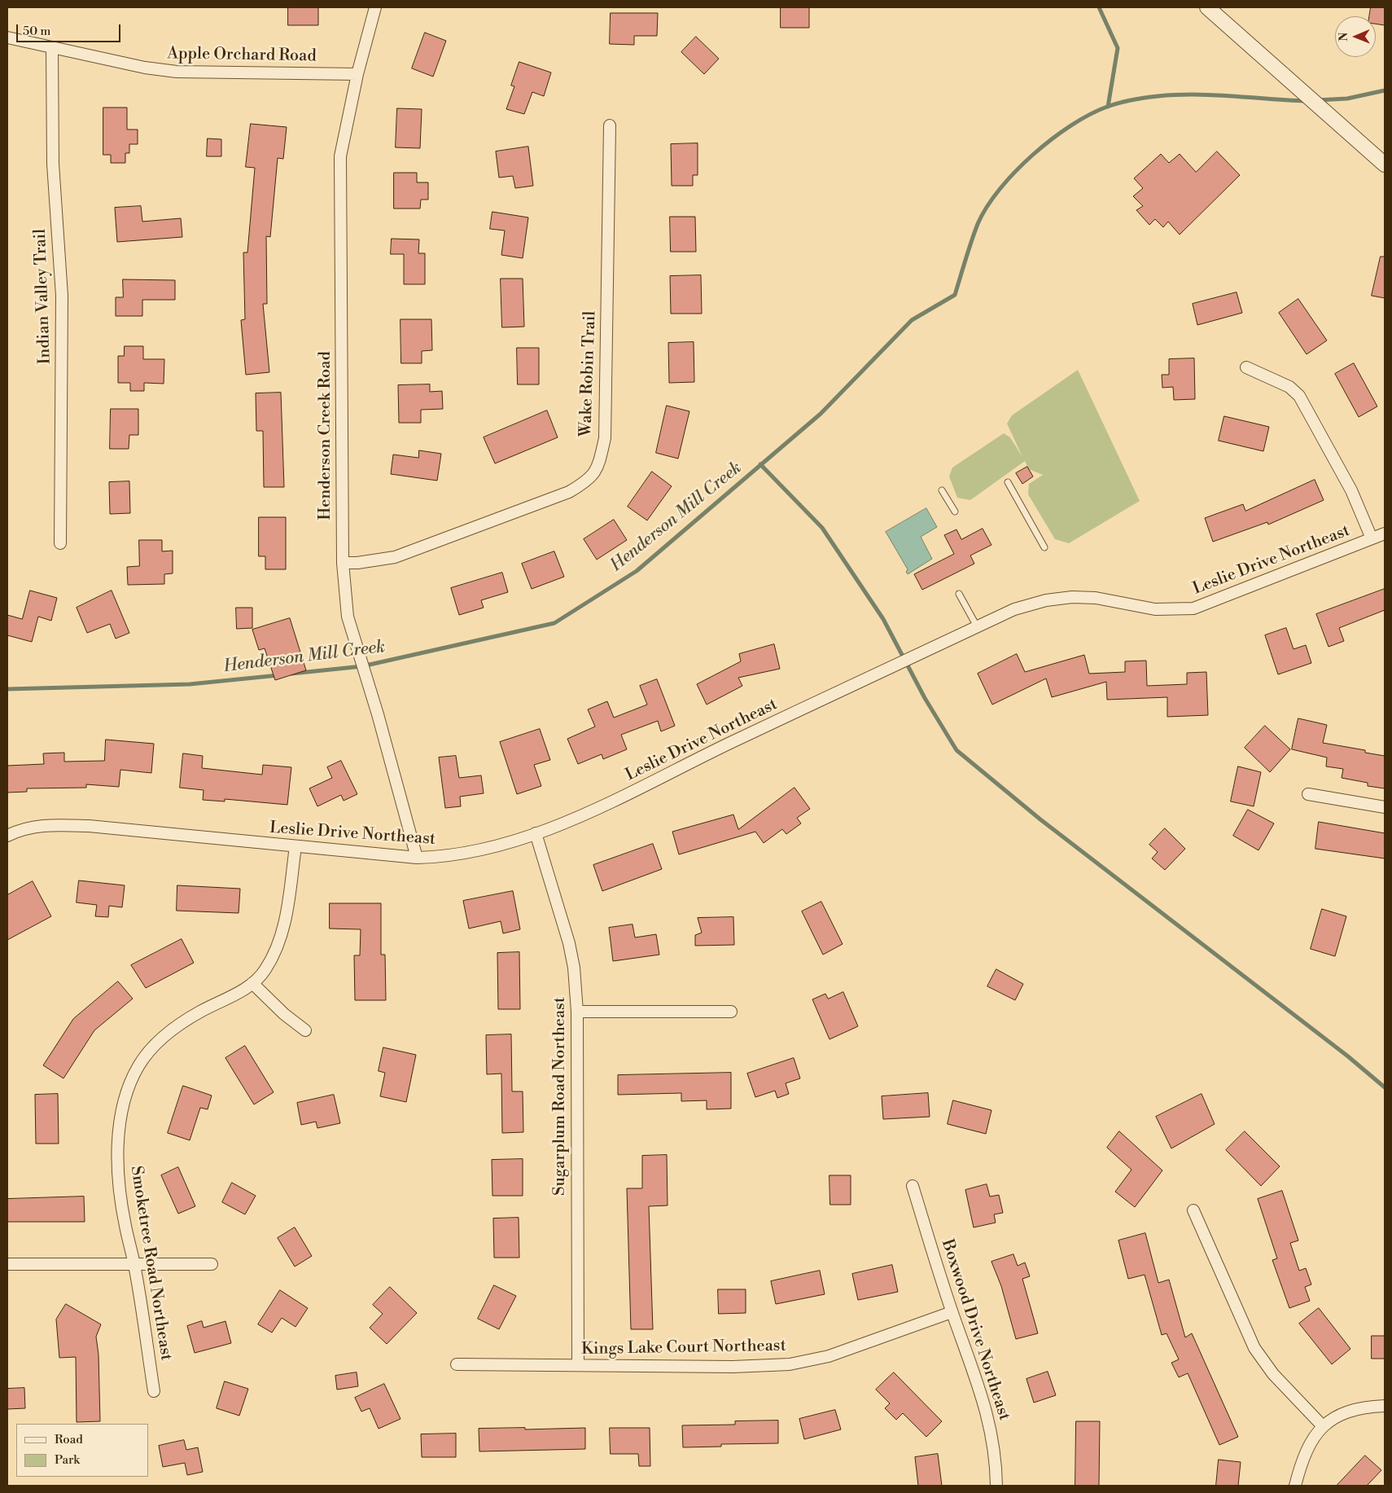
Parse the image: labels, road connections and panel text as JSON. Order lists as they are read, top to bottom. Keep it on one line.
{"streets":{"street":["Apple Orchard Road","Indian Valley Trail","Wake Robin Trail","Henderson Creek Road","Leslie Drive Northeast","Sugarplum Road Northeast","Smoketree Road Northeast","Boxwood Drive Northeast","Kings Lake Court Northeast"]},"crossings":[["Apple Orchard Road","Indian Valley Trail"],["Apple Orchard Road","Henderson Creek Road"],["Wake Robin Trail","Henderson Creek Road"],["Henderson Creek Road","Leslie Drive Northeast"],["Leslie Drive Northeast","Sugarplum Road Northeast"],["Leslie Drive Northeast","Smoketree Road Northeast"],["Sugarplum Road Northeast","Kings Lake Court Northeast"],["Boxwood Drive Northeast","Kings Lake Court Northeast"]],"water":["Henderson Mill Creek"],"legend":["Road","Park"],"scale_bar":"50 m","north":"left"}
